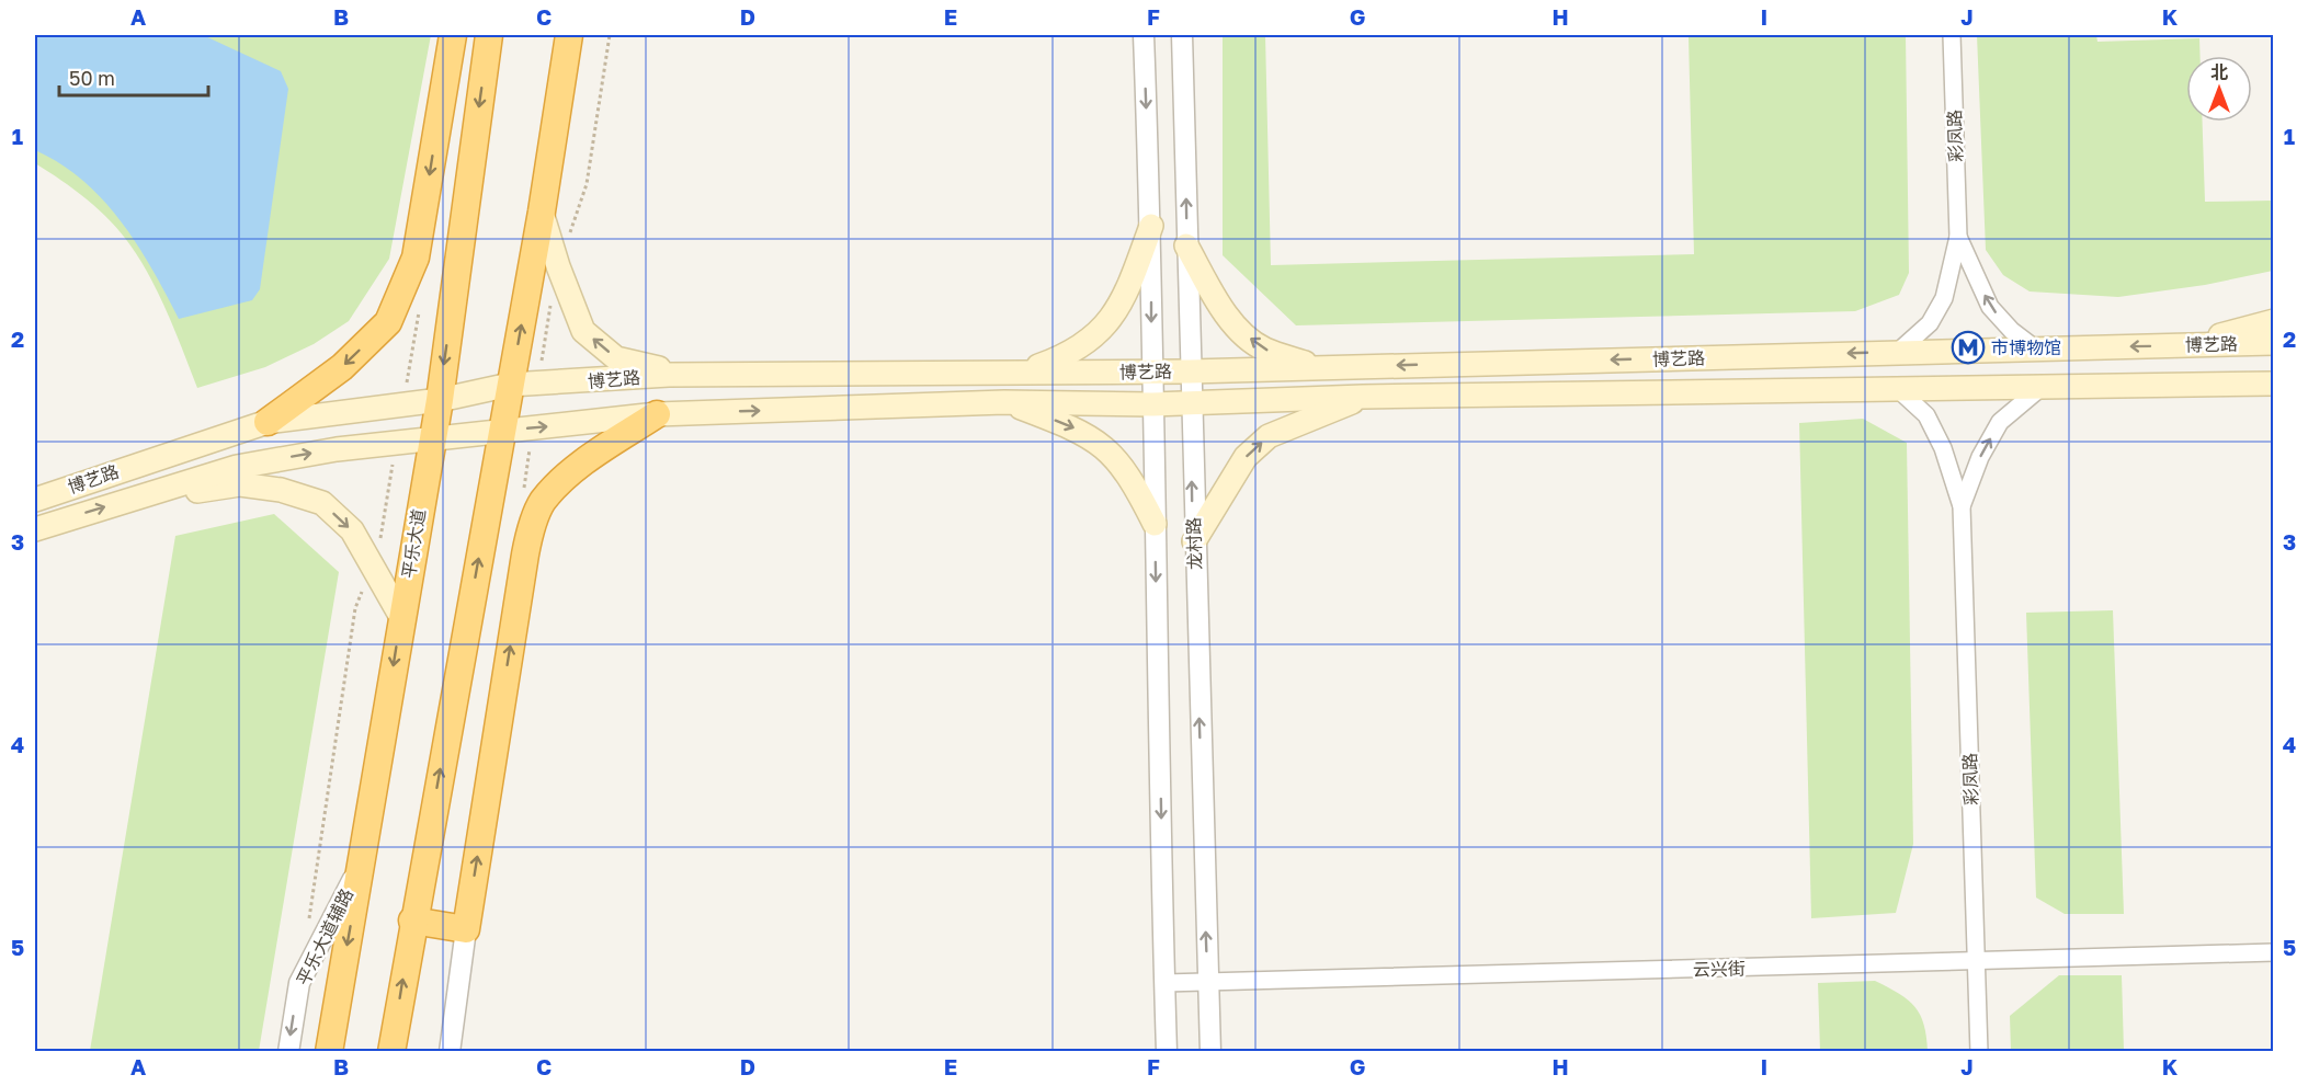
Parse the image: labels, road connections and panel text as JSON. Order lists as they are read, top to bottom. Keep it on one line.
{"streets":{"highway":["平乐大道"],"main road":["博艺路"],"street":["彩凤路","龙村路","平乐大道辅路","云兴街"]},"crossings":[["彩凤路","博艺路"],["彩凤路","云兴街"],["博艺路","平乐大道"],["博艺路","龙村路"],["平乐大道","平乐大道辅路"],["龙村路","云兴街"]],"places":{"metro station":["市博物馆"]},"scale_bar":"50 m","north":"top","grid":{"columns":["A","B","C","D","E","F","G","H","I","J","K"],"rows":["1","2","3","4","5"]}}
